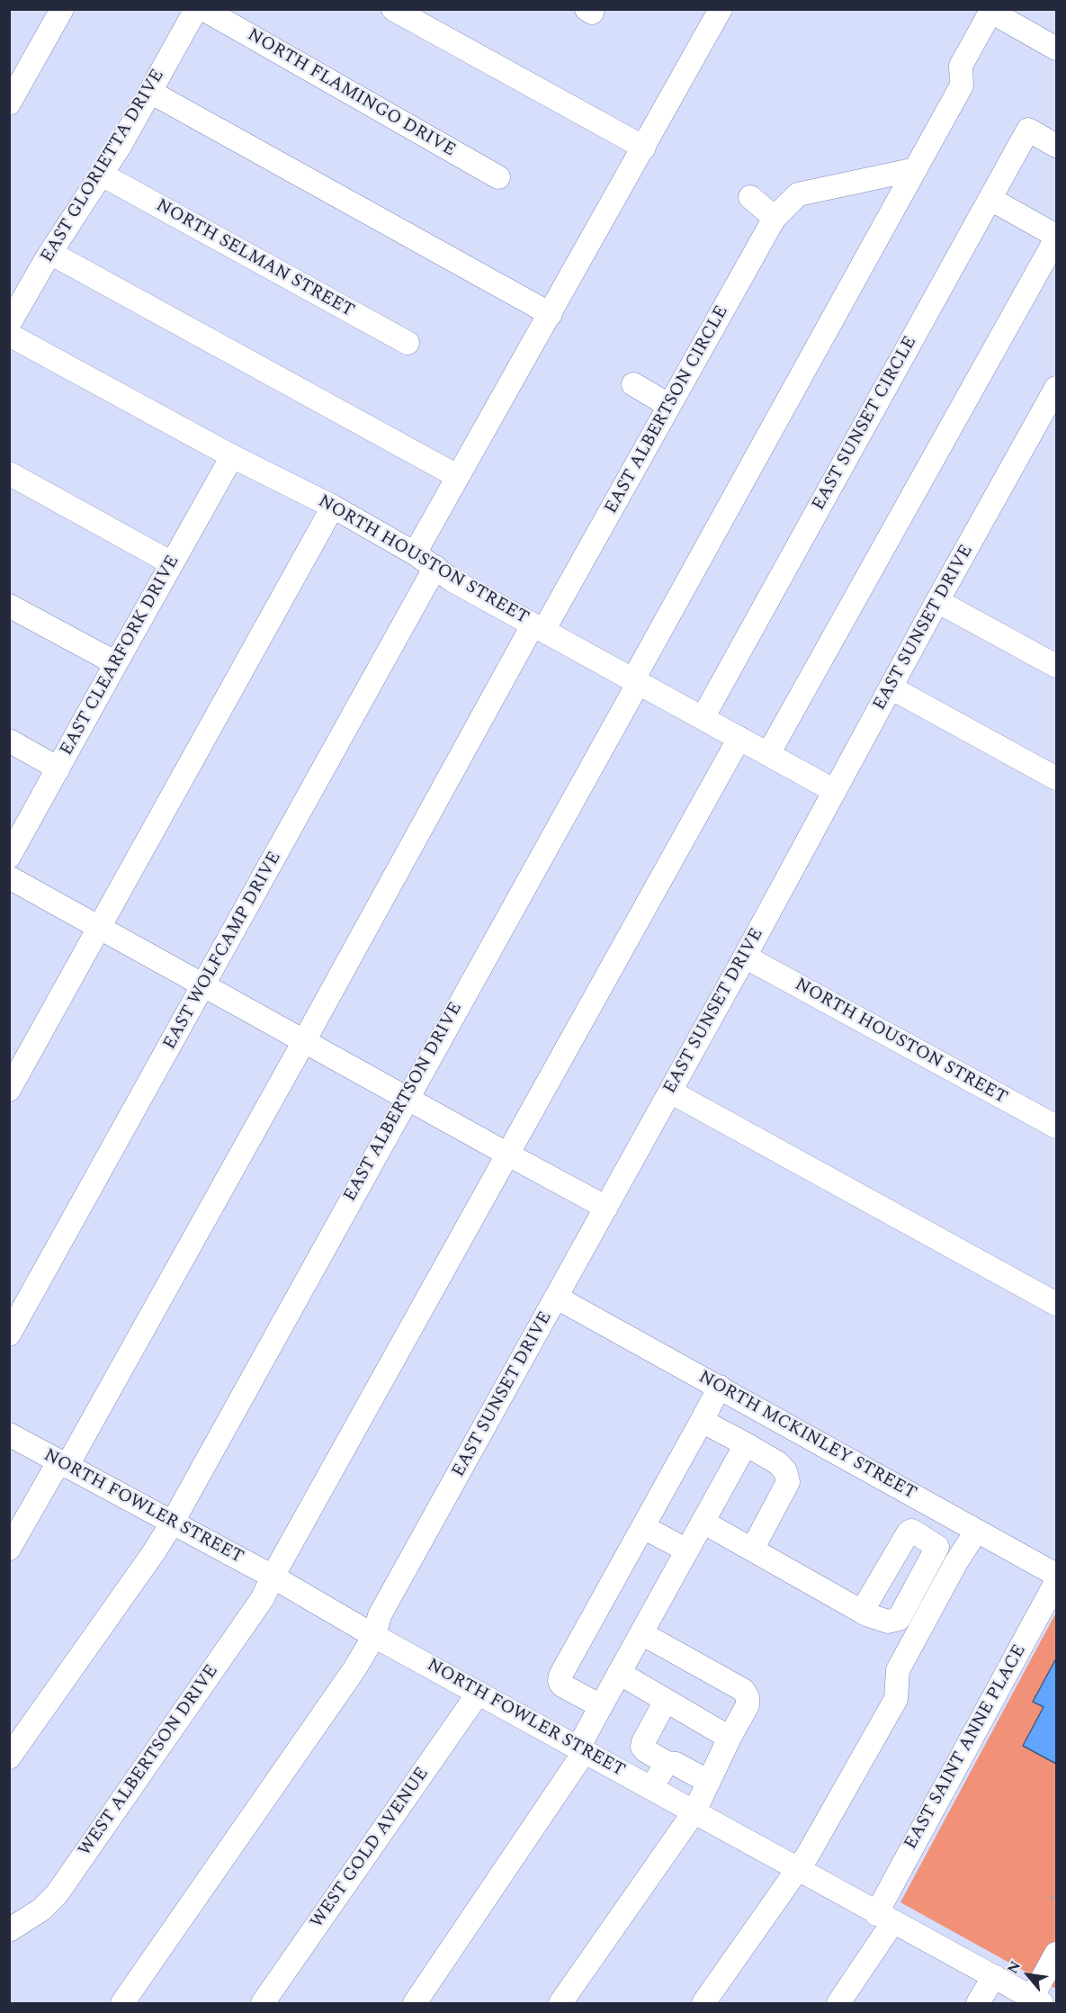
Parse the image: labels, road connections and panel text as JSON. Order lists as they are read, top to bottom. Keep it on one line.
{"streets":{"street":["NORTH FLAMINGO DRIVE","EAST GLORIETTA DRIVE","NORTH SELMAN STREET","EAST ALBERTSON CIRCLE","EAST SUNSET CIRCLE","NORTH HOUSTON STREET","EAST SUNSET DRIVE","EAST CLEARFORK DRIVE","EAST WOLFCAMP DRIVE","EAST ALBERTSON DRIVE","NORTH MCKINLEY STREET","NORTH FOWLER STREET","EAST SAINT ANNE PLACE","WEST ALBERTSON DRIVE","WEST GOLD AVENUE"]},"crossings":[["EAST GLORIETTA DRIVE","NORTH SELMAN STREET"],["EAST ALBERTSON CIRCLE","NORTH HOUSTON STREET"],["EAST ALBERTSON CIRCLE","EAST ALBERTSON DRIVE"],["EAST ALBERTSON CIRCLE","NORTH FOWLER STREET"],["EAST SUNSET CIRCLE","NORTH HOUSTON STREET"],["NORTH HOUSTON STREET","EAST SUNSET DRIVE"],["NORTH HOUSTON STREET","EAST CLEARFORK DRIVE"],["NORTH HOUSTON STREET","EAST WOLFCAMP DRIVE"],["NORTH HOUSTON STREET","EAST ALBERTSON DRIVE"],["NORTH HOUSTON STREET","WEST ALBERTSON DRIVE"],["EAST SUNSET DRIVE","NORTH MCKINLEY STREET"],["EAST SUNSET DRIVE","NORTH FOWLER STREET"],["EAST ALBERTSON DRIVE","NORTH FOWLER STREET"],["NORTH FOWLER STREET","EAST SAINT ANNE PLACE"],["NORTH FOWLER STREET","WEST ALBERTSON DRIVE"],["NORTH FOWLER STREET","WEST GOLD AVENUE"]],"north":"top left"}
